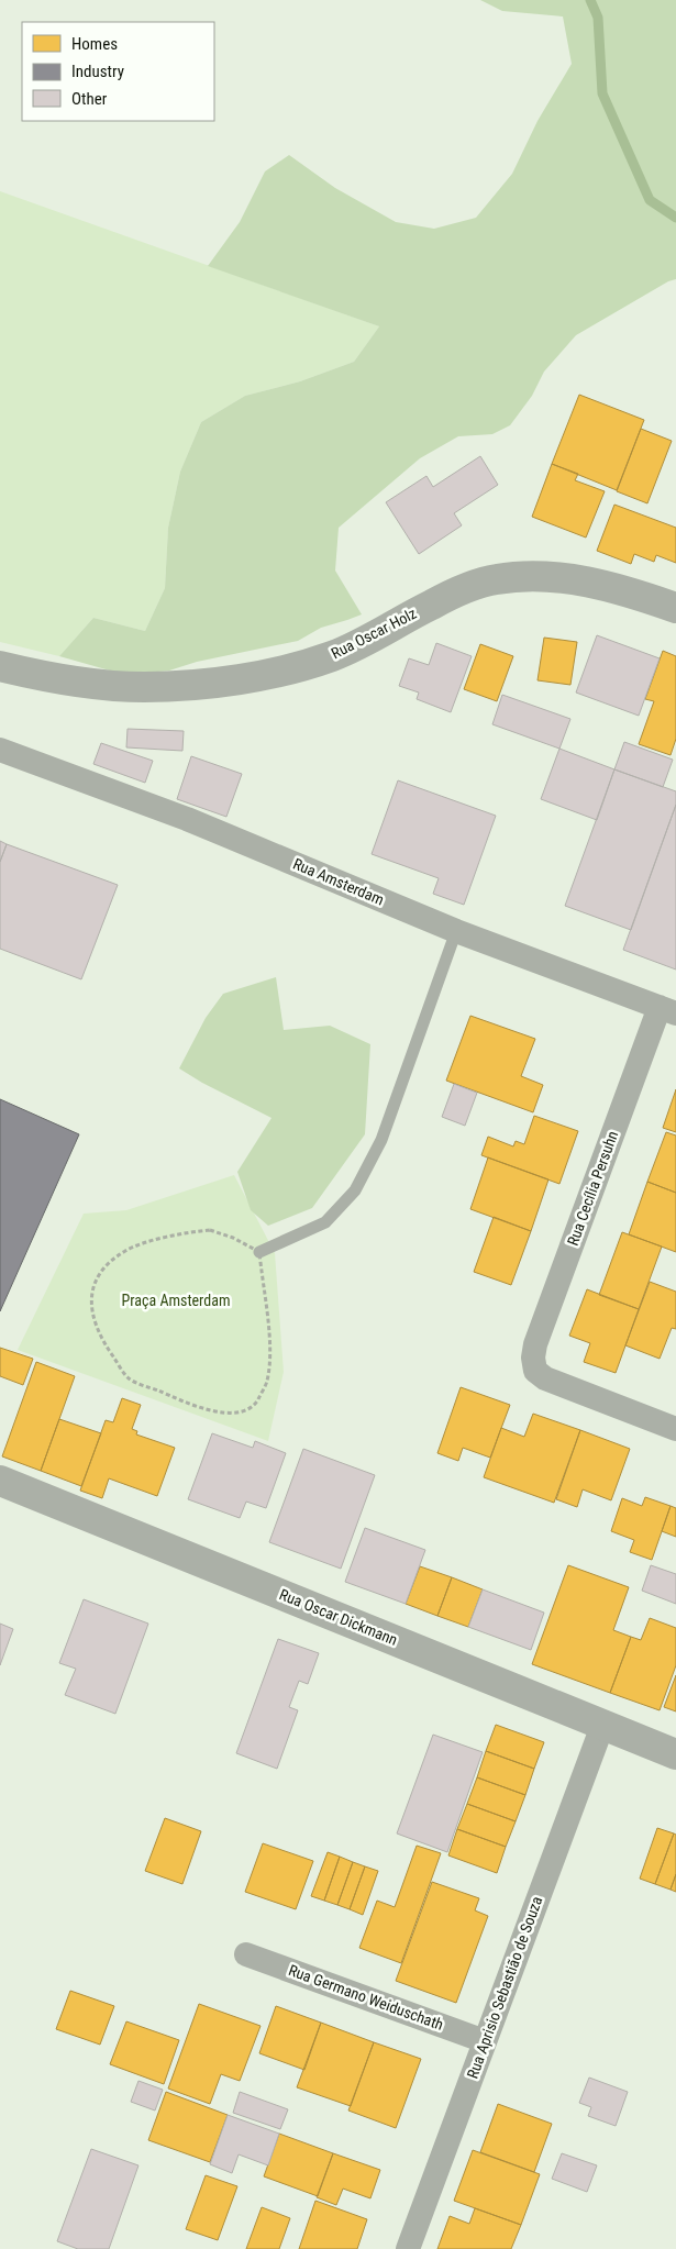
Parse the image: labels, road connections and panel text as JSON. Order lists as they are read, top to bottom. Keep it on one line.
{"streets":{"street":["Rua Oscar Holz","Rua Amsterdam","Rua Cecília Persuhn","Rua Oscar Dickmann","Rua Aprisio Sebastião de Souza","Rua Germano Weiduschath"]},"crossings":[["Rua Amsterdam","Rua Cecília Persuhn"],["Rua Oscar Dickmann","Rua Aprisio Sebastião de Souza"],["Rua Aprisio Sebastião de Souza","Rua Germano Weiduschath"]],"parks":["Praça Amsterdam"],"legend":["Homes","Industry","Other"]}
